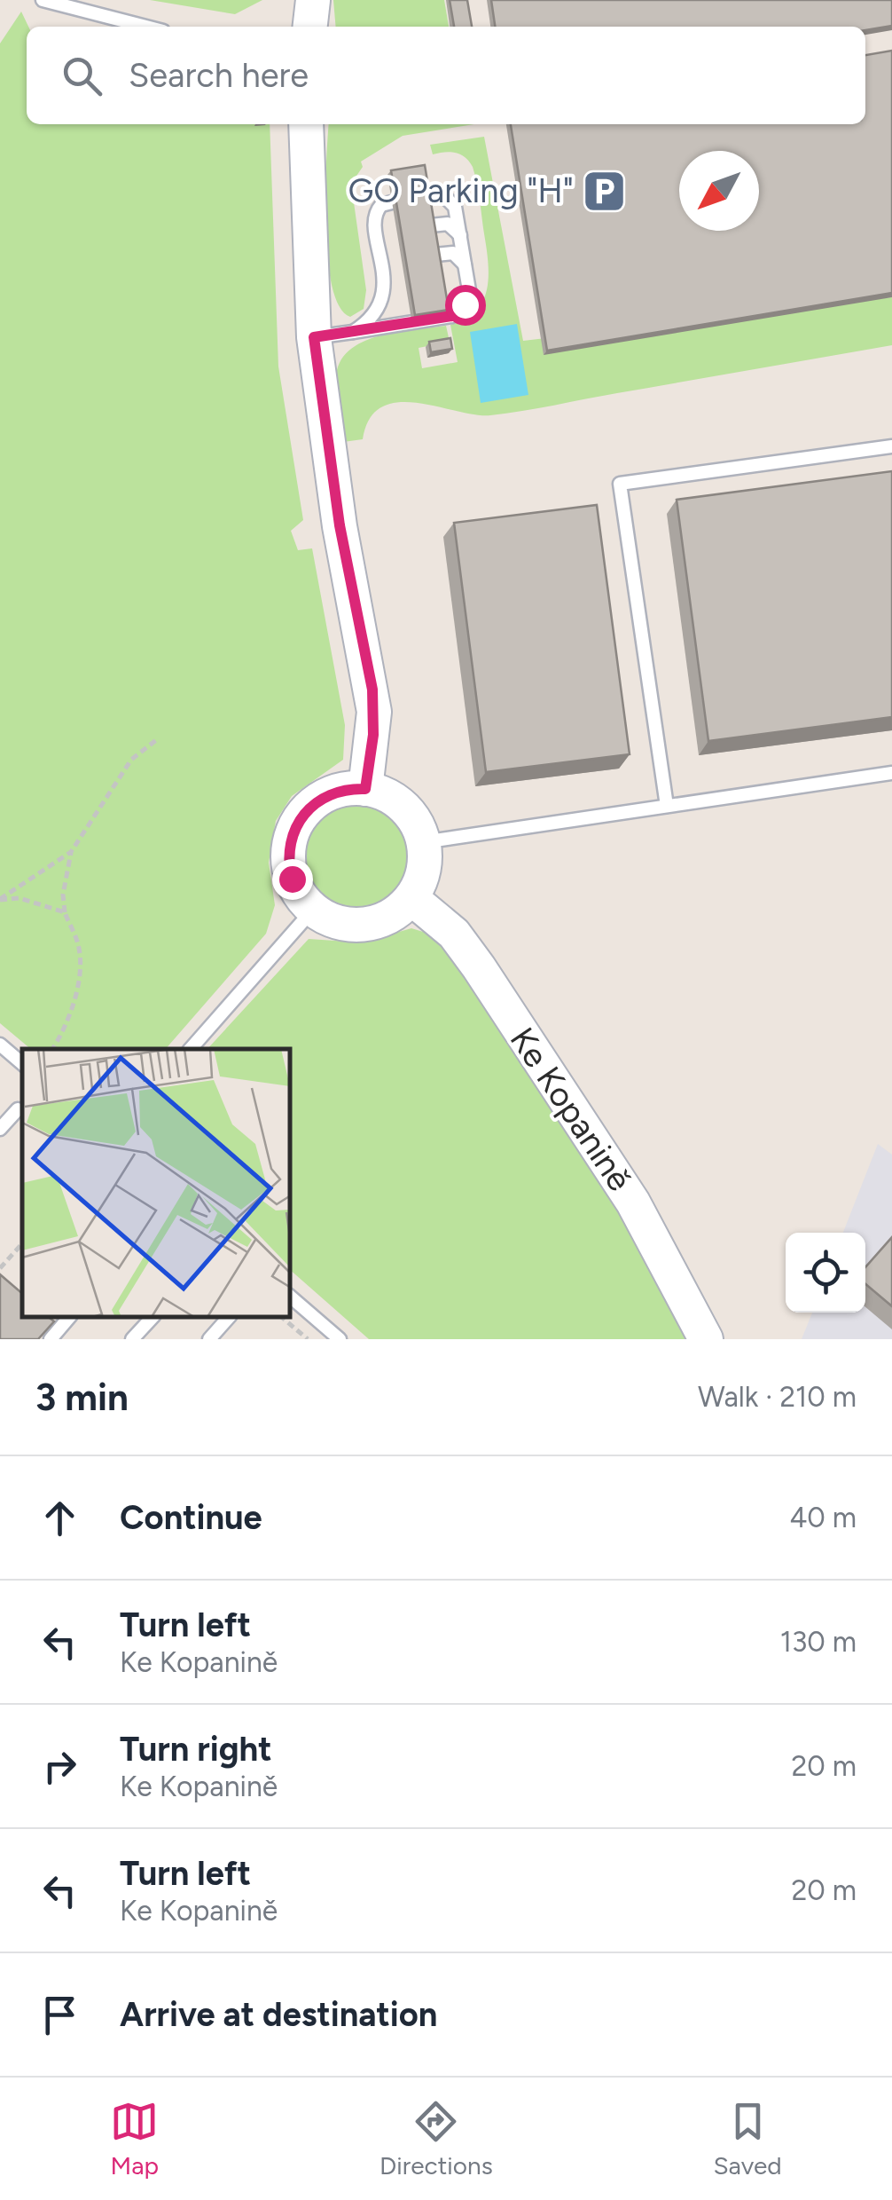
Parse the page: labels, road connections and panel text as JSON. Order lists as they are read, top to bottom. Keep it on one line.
{"streets":{"street":["Ke Kopanině"]},"places":{"parking":["GO Parking \"H\""]},"north":"bottom left","page":{"search":"Search here","heading":["3 min","Walk · 210 m"],"list":[["Continue","40 m"],["Turn left","Ke Kopanině","130 m"],["Turn right","Ke Kopanině","20 m"],["Turn left","Ke Kopanině","20 m"],"Arrive at destination"],"nav":["Map","Directions","Saved"]}}
